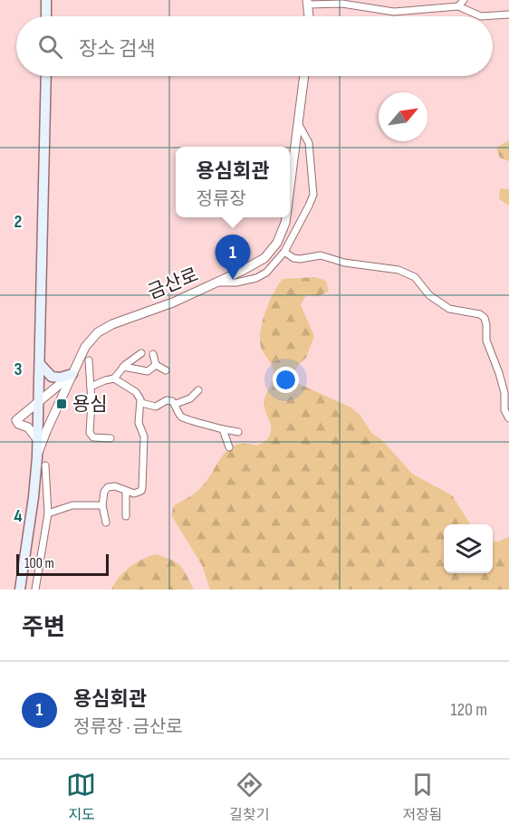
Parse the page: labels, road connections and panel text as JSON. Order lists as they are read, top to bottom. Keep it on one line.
{"streets":{"street":["금산로"]},"places":{"transit":["용심"]},"scale_bar":"100 m","north":"top right","page":{"search":"장소 검색","popup":["용심회관","정류장"],"pins":"1","scale":"100 m","heading":"주변","list":[{"mark":"1","name":"용심회관","note":"정류장 · 금산로","value":"120 m"}],"nav":["지도","길찾기","저장됨"]},"grid":{"rows":["2","3","4"]}}
